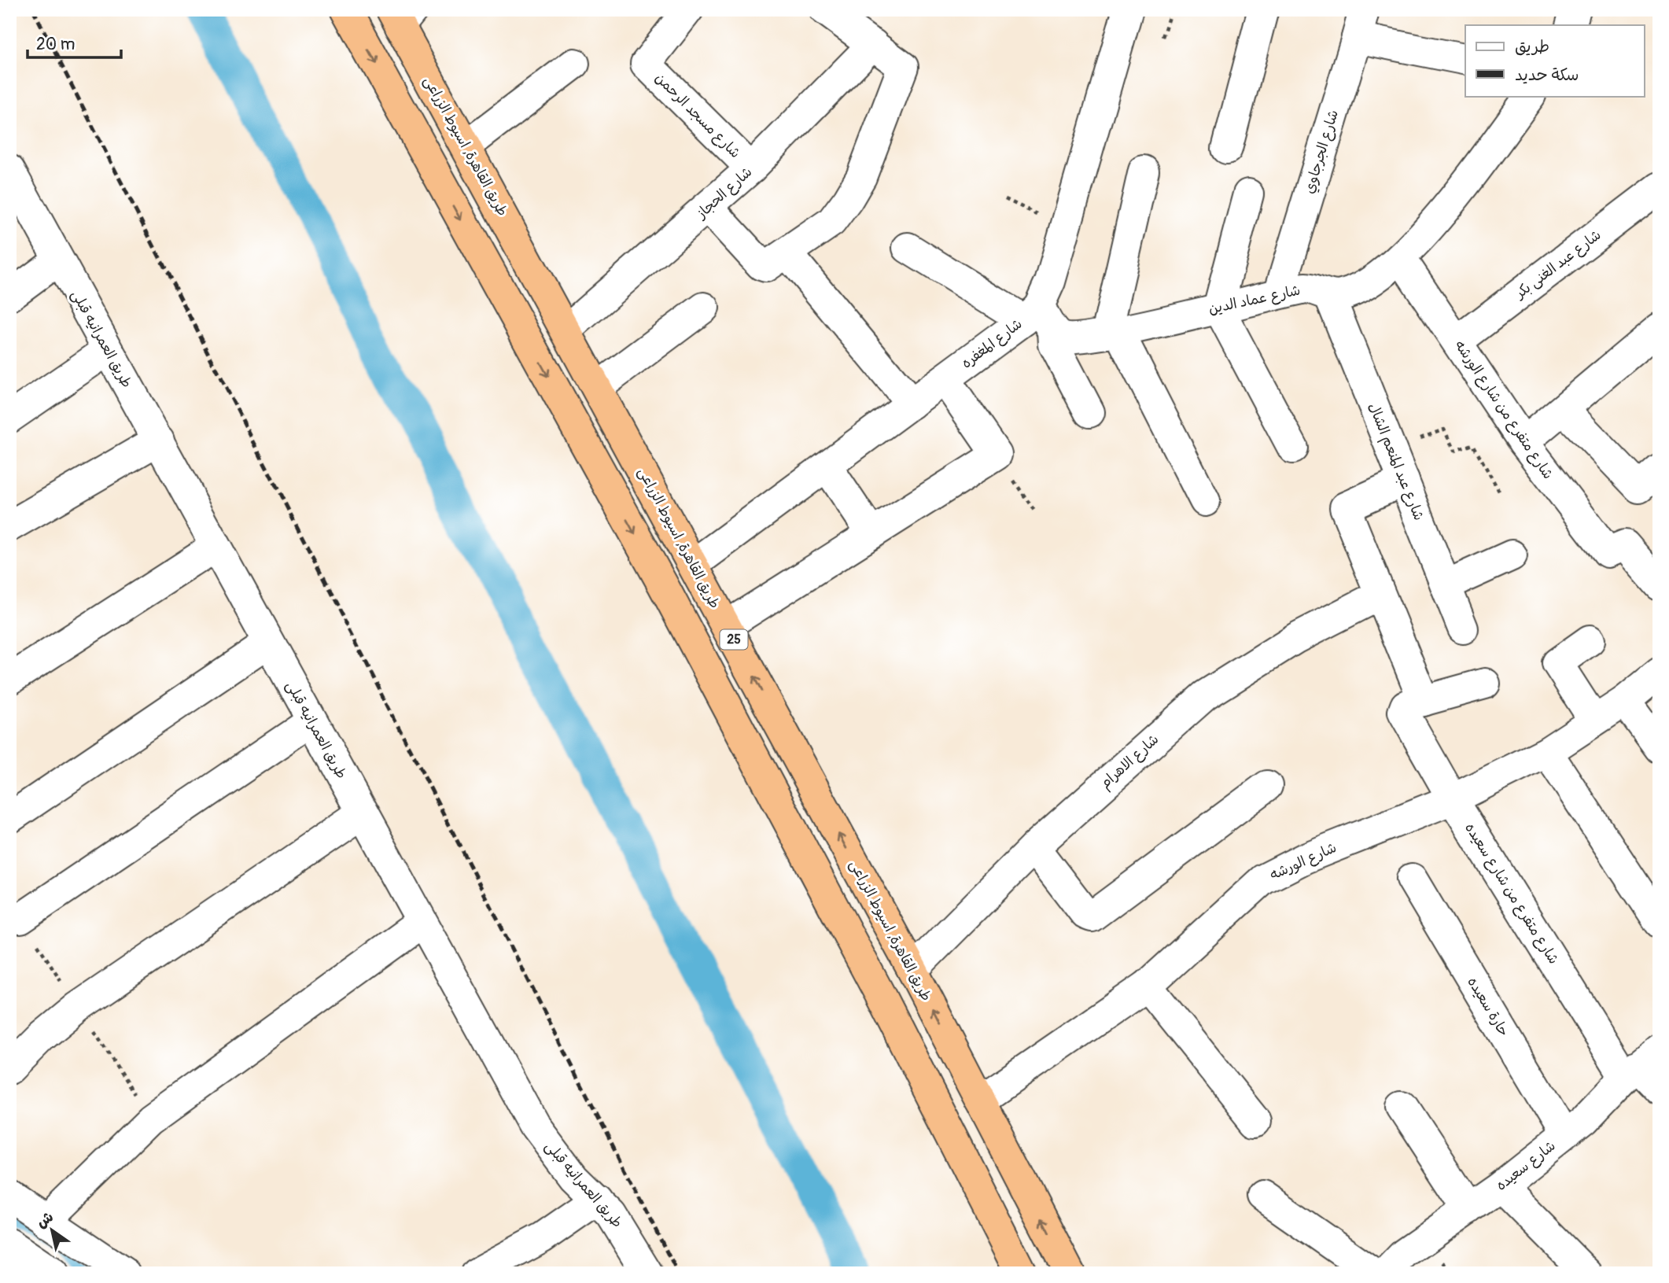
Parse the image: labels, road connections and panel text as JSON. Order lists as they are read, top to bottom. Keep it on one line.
{"streets":{"highway":["طريق القاهرة, اسيوط الزراعى","25"],"street":["شارع مسجد الرحمن","شارع الجرجاوي","شارع الحجاز","شارع عبد الغنى بكر","شارع عماد الدين","طريق العمرانيه قبلى","شارع المغفره","شارع متفرع من شارع الورشه","شارع عبد المنعم الشال","شارع الاهرام","شارع الورشه","شارع متفرع من شارع سعيده","حارة سعيده","شارع سعيده"]},"crossings":[["شارع مسجد الرحمن","شارع الحجاز"],["طريق القاهرة, اسيوط الزراعى","شارع الحجاز"],["طريق القاهرة, اسيوط الزراعى","شارع المغفره"],["طريق القاهرة, اسيوط الزراعى","شارع الاهرام"],["طريق القاهرة, اسيوط الزراعى","شارع الورشه"],["شارع الجرجاوي","شارع عماد الدين"],["شارع عبد الغنى بكر","شارع متفرع من شارع الورشه"],["شارع عماد الدين","شارع المغفره"],["شارع عماد الدين","شارع متفرع من شارع الورشه"],["شارع عماد الدين","شارع عبد المنعم الشال"],["شارع عبد المنعم الشال","شارع متفرع من شارع سعيده"],["شارع الاهرام","شارع متفرع من شارع سعيده"],["شارع الورشه","شارع متفرع من شارع سعيده"],["شارع متفرع من شارع سعيده","شارع سعيده"],["حارة سعيده","شارع سعيده"]],"legend":["طريق","سكة حديد"],"scale_bar":"20 m","north":"top left"}
